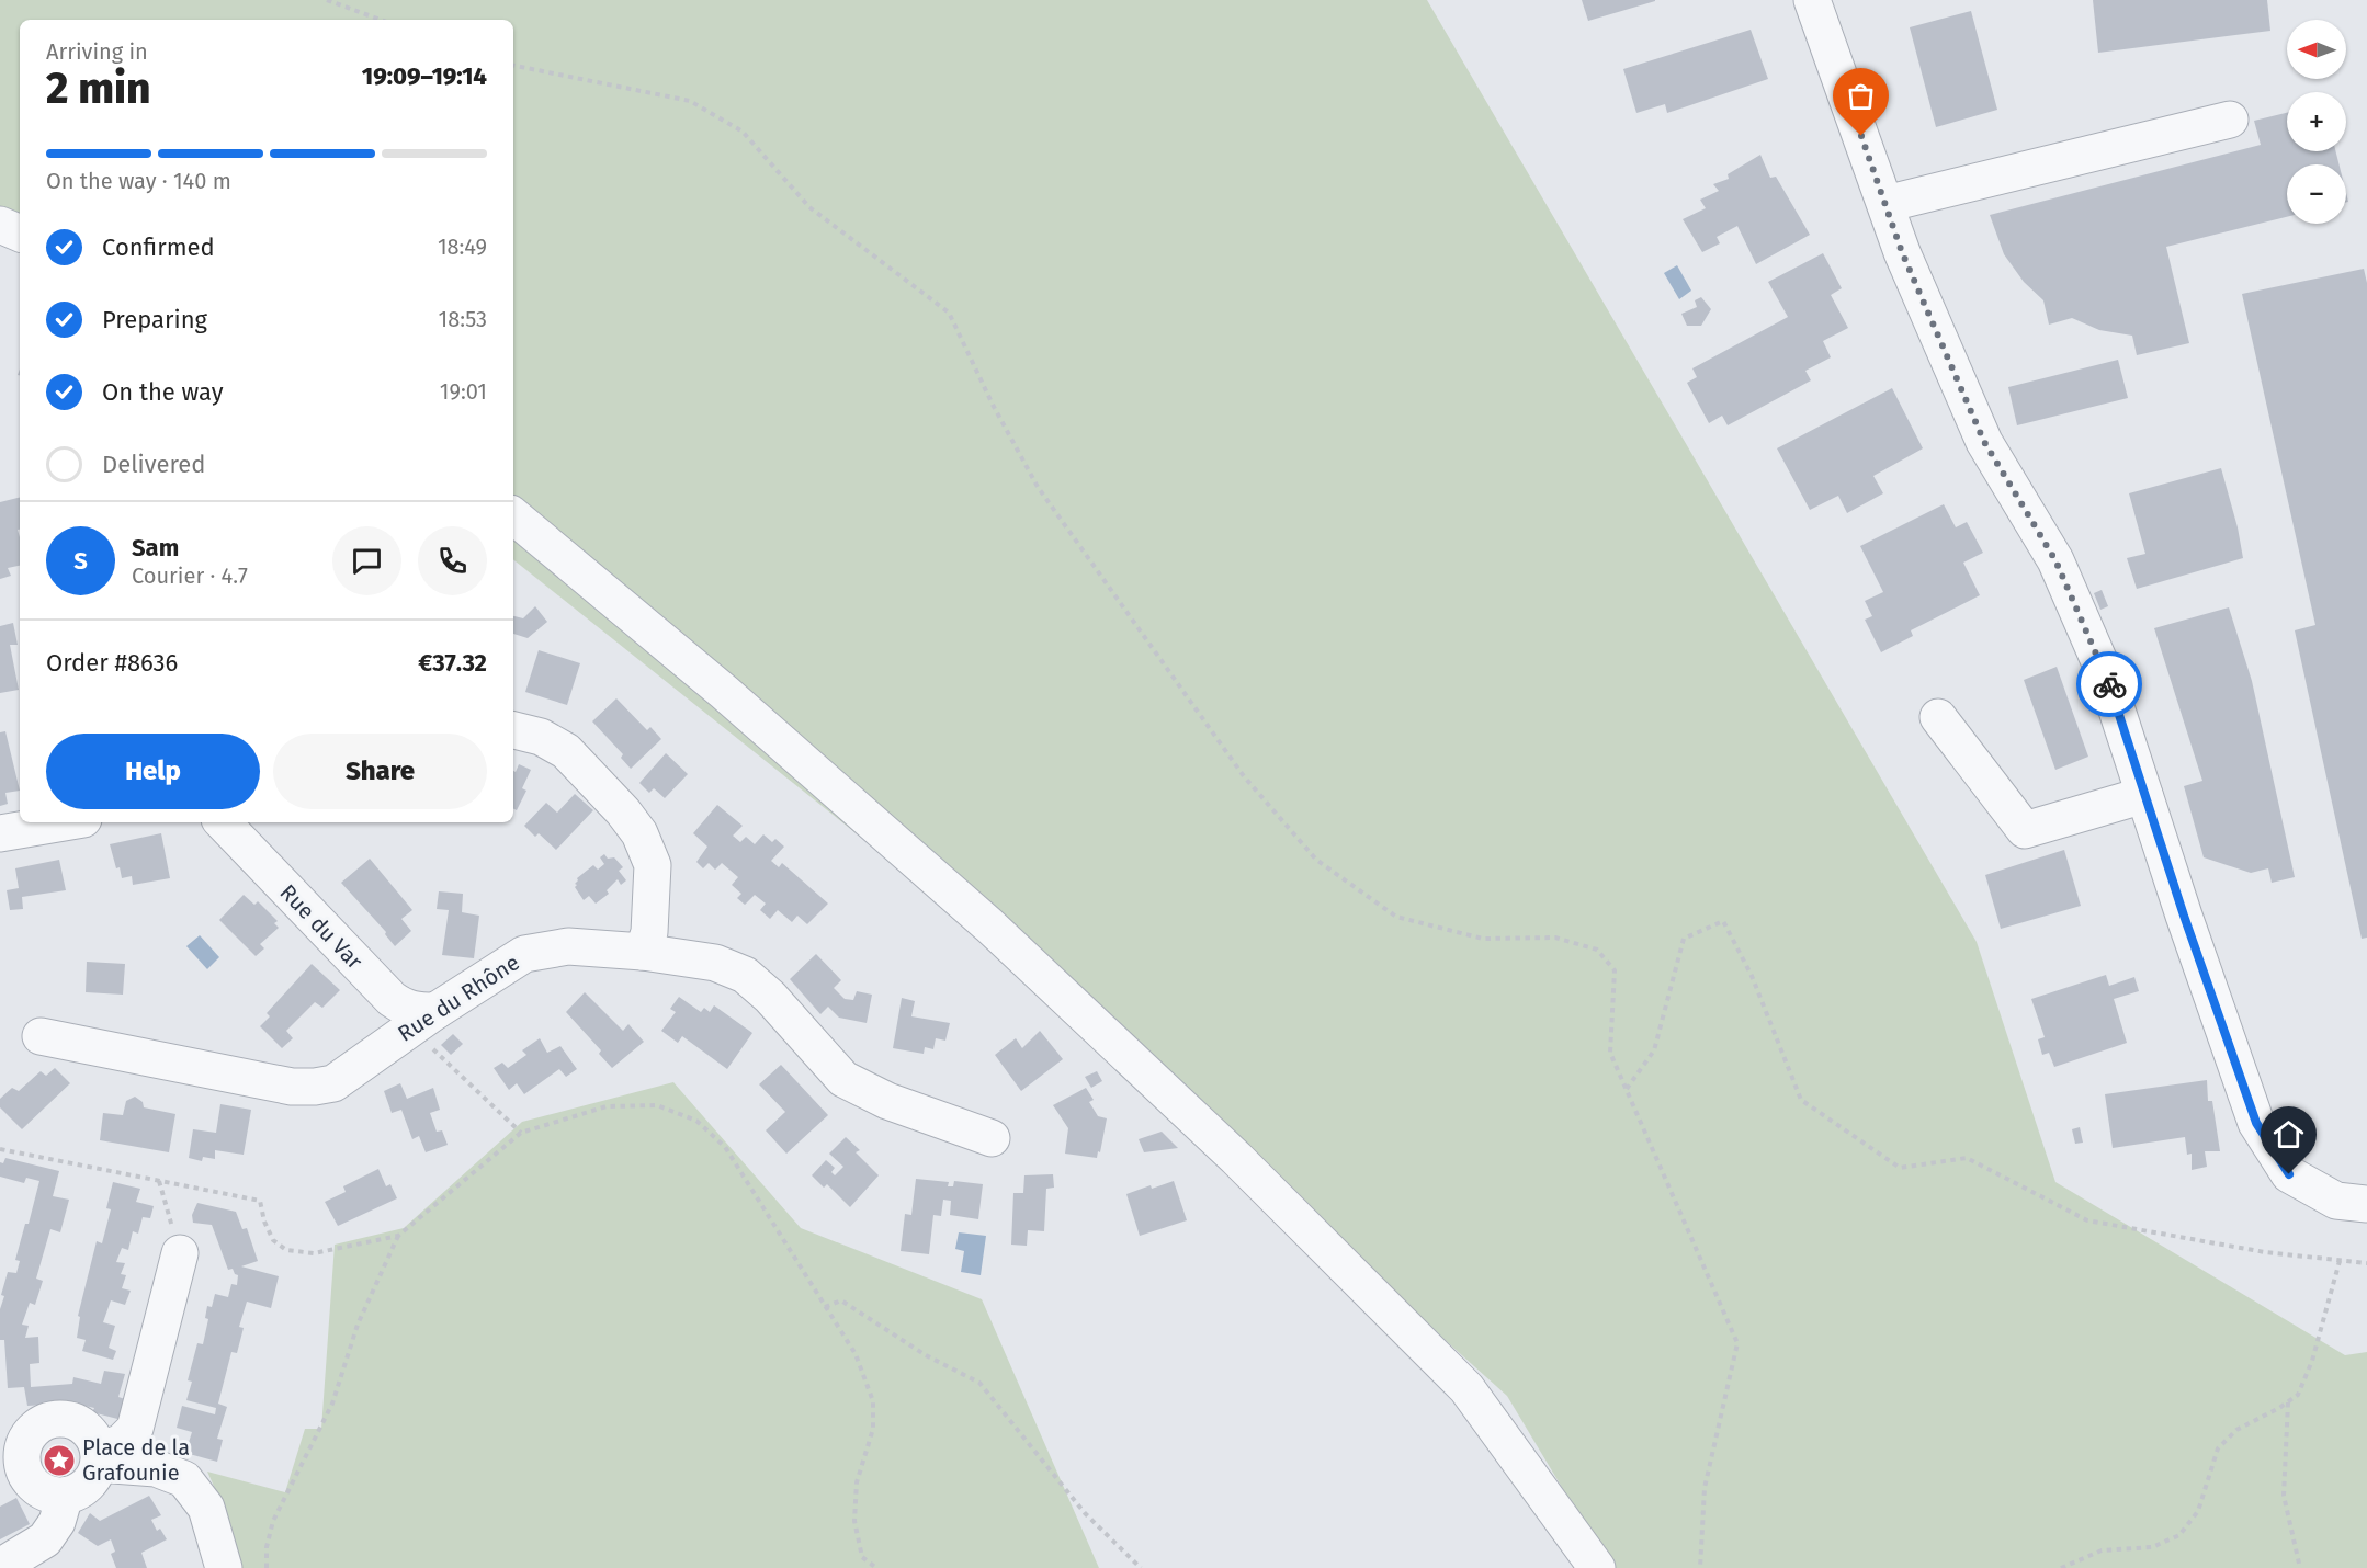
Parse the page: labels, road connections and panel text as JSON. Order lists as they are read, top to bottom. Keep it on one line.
{"streets":{"street":["Rue du Var","Rue du Rhône"]},"crossings":[["Rue du Var","Rue du Rhône"]],"places":{"place":["Place de la Grafounie"]},"north":"left","page":{"map_buttons":["+","−"],"heading":["2 min","Arriving in","19:09–19:14"],"panel":["Sam","Courier · 4.7","Order #8636","€37.32"],"bar":"On the way · 140 m","list":[["Confirmed","18:49"],["Preparing","18:53"],["On the way","19:01"],"Delivered"],"round":"S","buttons":["Help","Share"]}}
